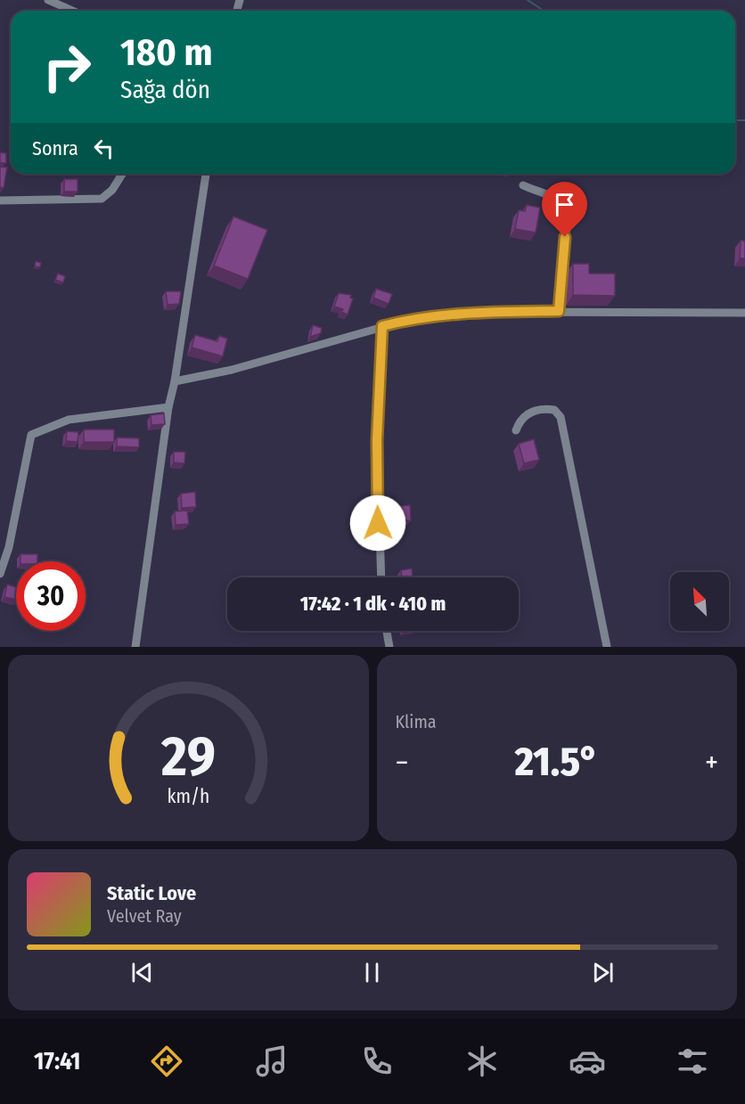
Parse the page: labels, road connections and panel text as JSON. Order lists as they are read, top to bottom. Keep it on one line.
{"north":"top left","page":{"turn":["180 m","Sağa dön"],"then":"Sonra","limit":"30","trip":"17:42 · 1 dk · 410 m","tile":"Klima","heat":["−","21.5°","+"],"song":["Static Love","Velvet Ray"],"tabs":"17:41","gauge":["29","km/h"]}}
